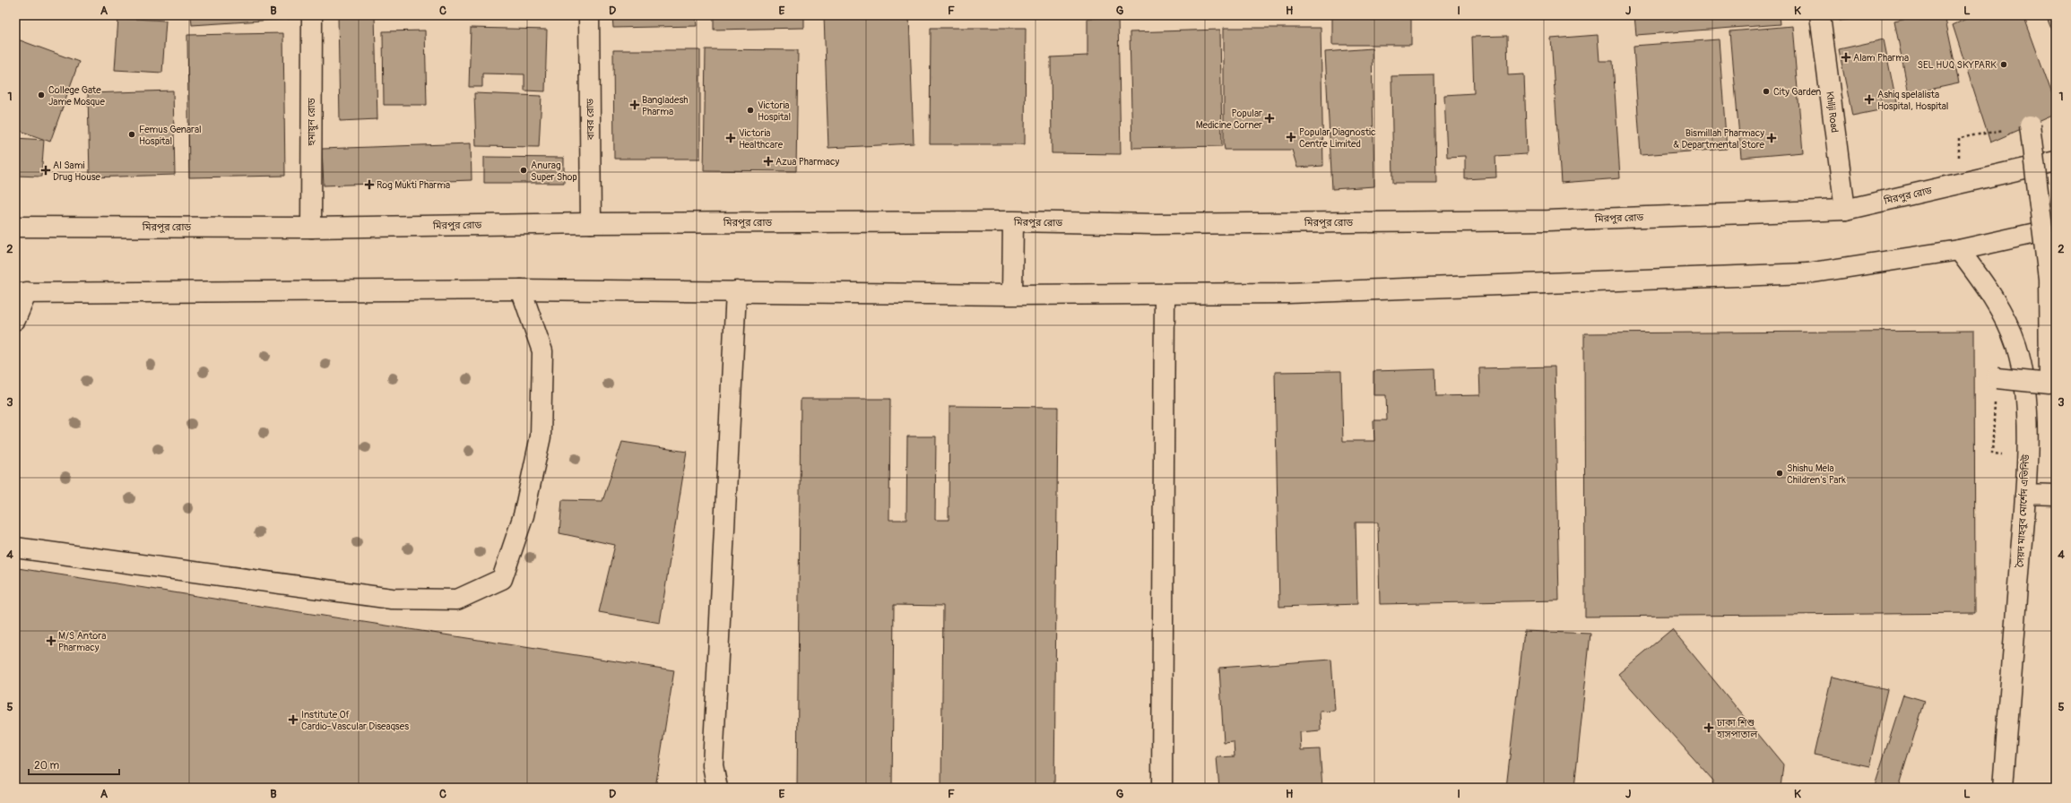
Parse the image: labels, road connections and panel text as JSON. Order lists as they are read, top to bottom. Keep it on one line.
{"streets":{"main road":["Khilji Road","বাবর রোড","হুমায়ুন রোড","মিরপুর রোড","সৈয়দ মাহবুব মোর্শেদ এভিনিউ"]},"crossings":[["Khilji Road","মিরপুর রোড"],["বাবর রোড","মিরপুর রোড"],["হুমায়ুন রোড","মিরপুর রোড"]],"places":{"health":["Alam Pharma","Ashiq spelalista Hospital, Hospital","Bangladesh Pharma","Popular Medicine Corner","Popular Diagnostic Centre Limited","Victoria Healthcare","Bismillah Pharmacy & Departmental Store","Azua Pharmacy","Al Sami Drug House","Rog Mukti Pharma","M/S Antora Pharmacy","Institute Of Cardio-Vascular Diseaqses","ঢাকা শিশু হাসপাতাল"],"other":["SEL HUQ SKYPARK","City Garden","College Gate Jame Mosque","Victoria Hospital","Femus Genaral Hospital","Anurag Super Shop","Shishu Mela Children's Park"]},"scale_bar":"20 m","grid":{"columns":["A","B","C","D","E","F","G","H","I","J","K","L"],"rows":["1","2","3","4","5"]}}
